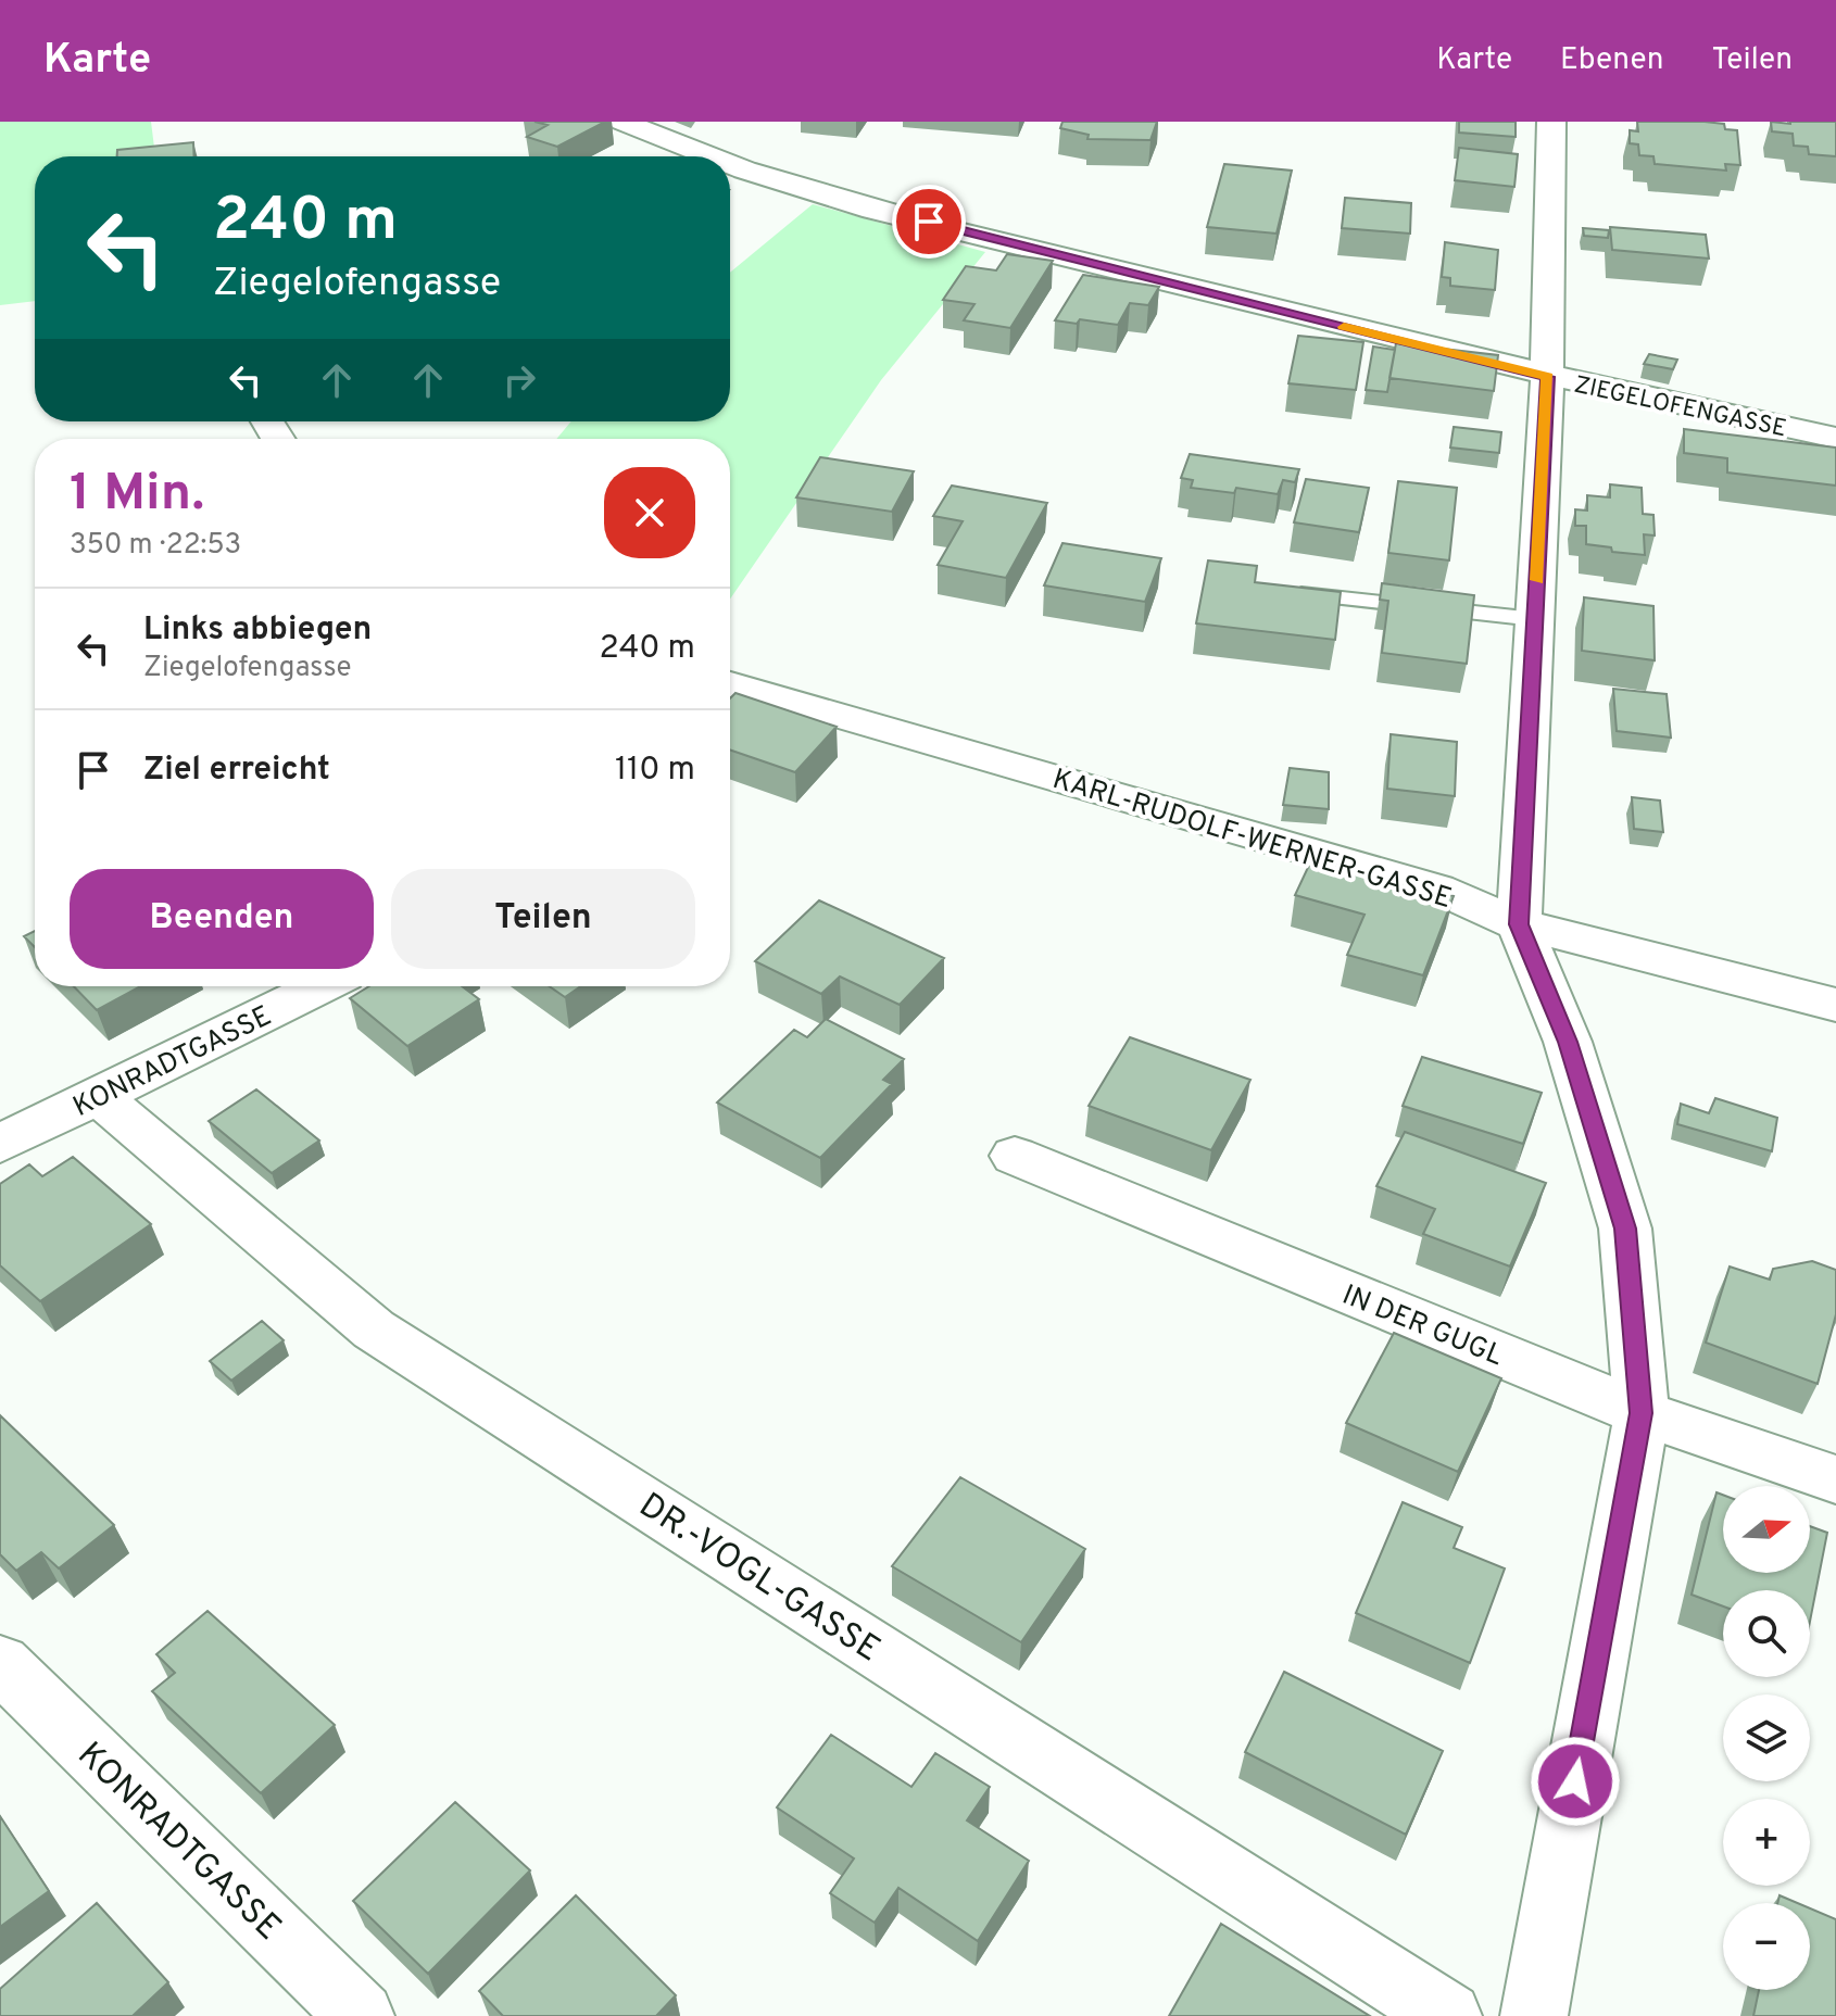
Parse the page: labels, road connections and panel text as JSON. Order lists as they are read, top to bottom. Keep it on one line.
{"streets":{"street":["ZIEGELOFENGASSE","KARL-RUDOLF-WERNER-GASSE","KONRADTGASSE","IN DER GUGL","DR.-VOGL-GASSE"]},"crossings":[["KONRADTGASSE","DR.-VOGL-GASSE"]],"north":"right","page":{"header":"Karte","nav":["Karte","Ebenen","Teilen"],"turn":["240 m","Ziegelofengasse"],"heading":["1 Min.","350 m · 22:53"],"list":[{"name":"Links abbiegen","note":"Ziegelofengasse","value":"240 m"},{"name":"Ziel erreicht","value":"110 m"}],"buttons":["Beenden","Teilen"],"map_buttons":["+","−"]}}
